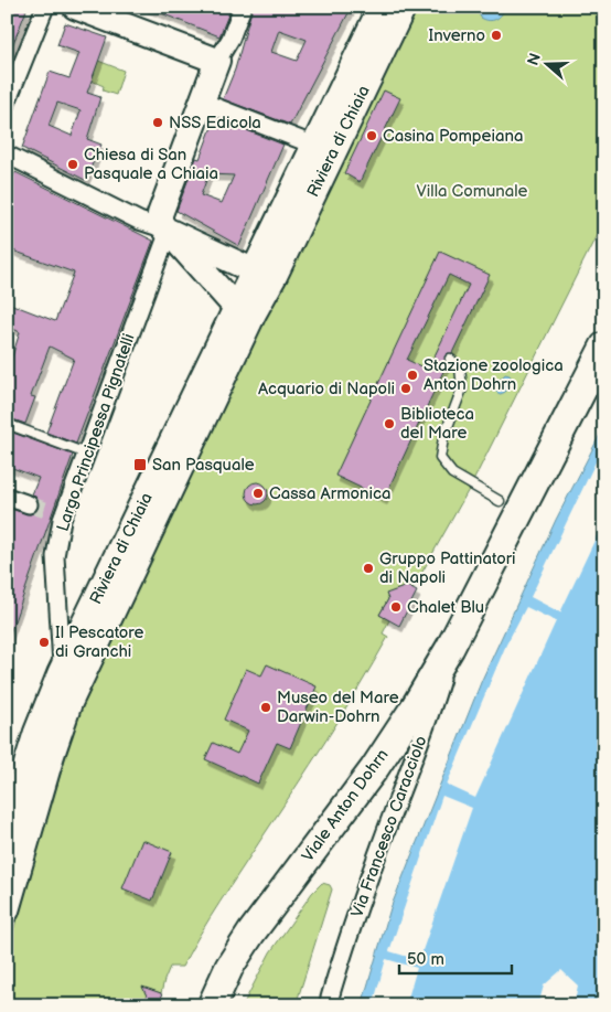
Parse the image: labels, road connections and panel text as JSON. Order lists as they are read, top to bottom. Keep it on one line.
{"streets":{"main road":["Riviera di Chiaia","Viale Anton Dohrn"],"street":["Largo Principessa Pignatelli","Via Francesco Caracciolo"]},"crossings":[["Riviera di Chiaia","Largo Principessa Pignatelli"],["Viale Anton Dohrn","Via Francesco Caracciolo"]],"parks":["Villa Comunale"],"places":{"other":["Inverno","NSS Edicola","Casina Pompeiana","Chiesa di San Pasquale a Chiaia","Stazione zoologica Anton Dohrn","Acquario di Napoli","Biblioteca del Mare","Cassa Armonica","Gruppo Pattinatori di Napoli","Chalet Blu","Il Pescatore di Granchi","Museo del Mare Darwin-Dohrn"],"transit":["San Pasquale"]},"scale_bar":"50 m","north":"left"}
